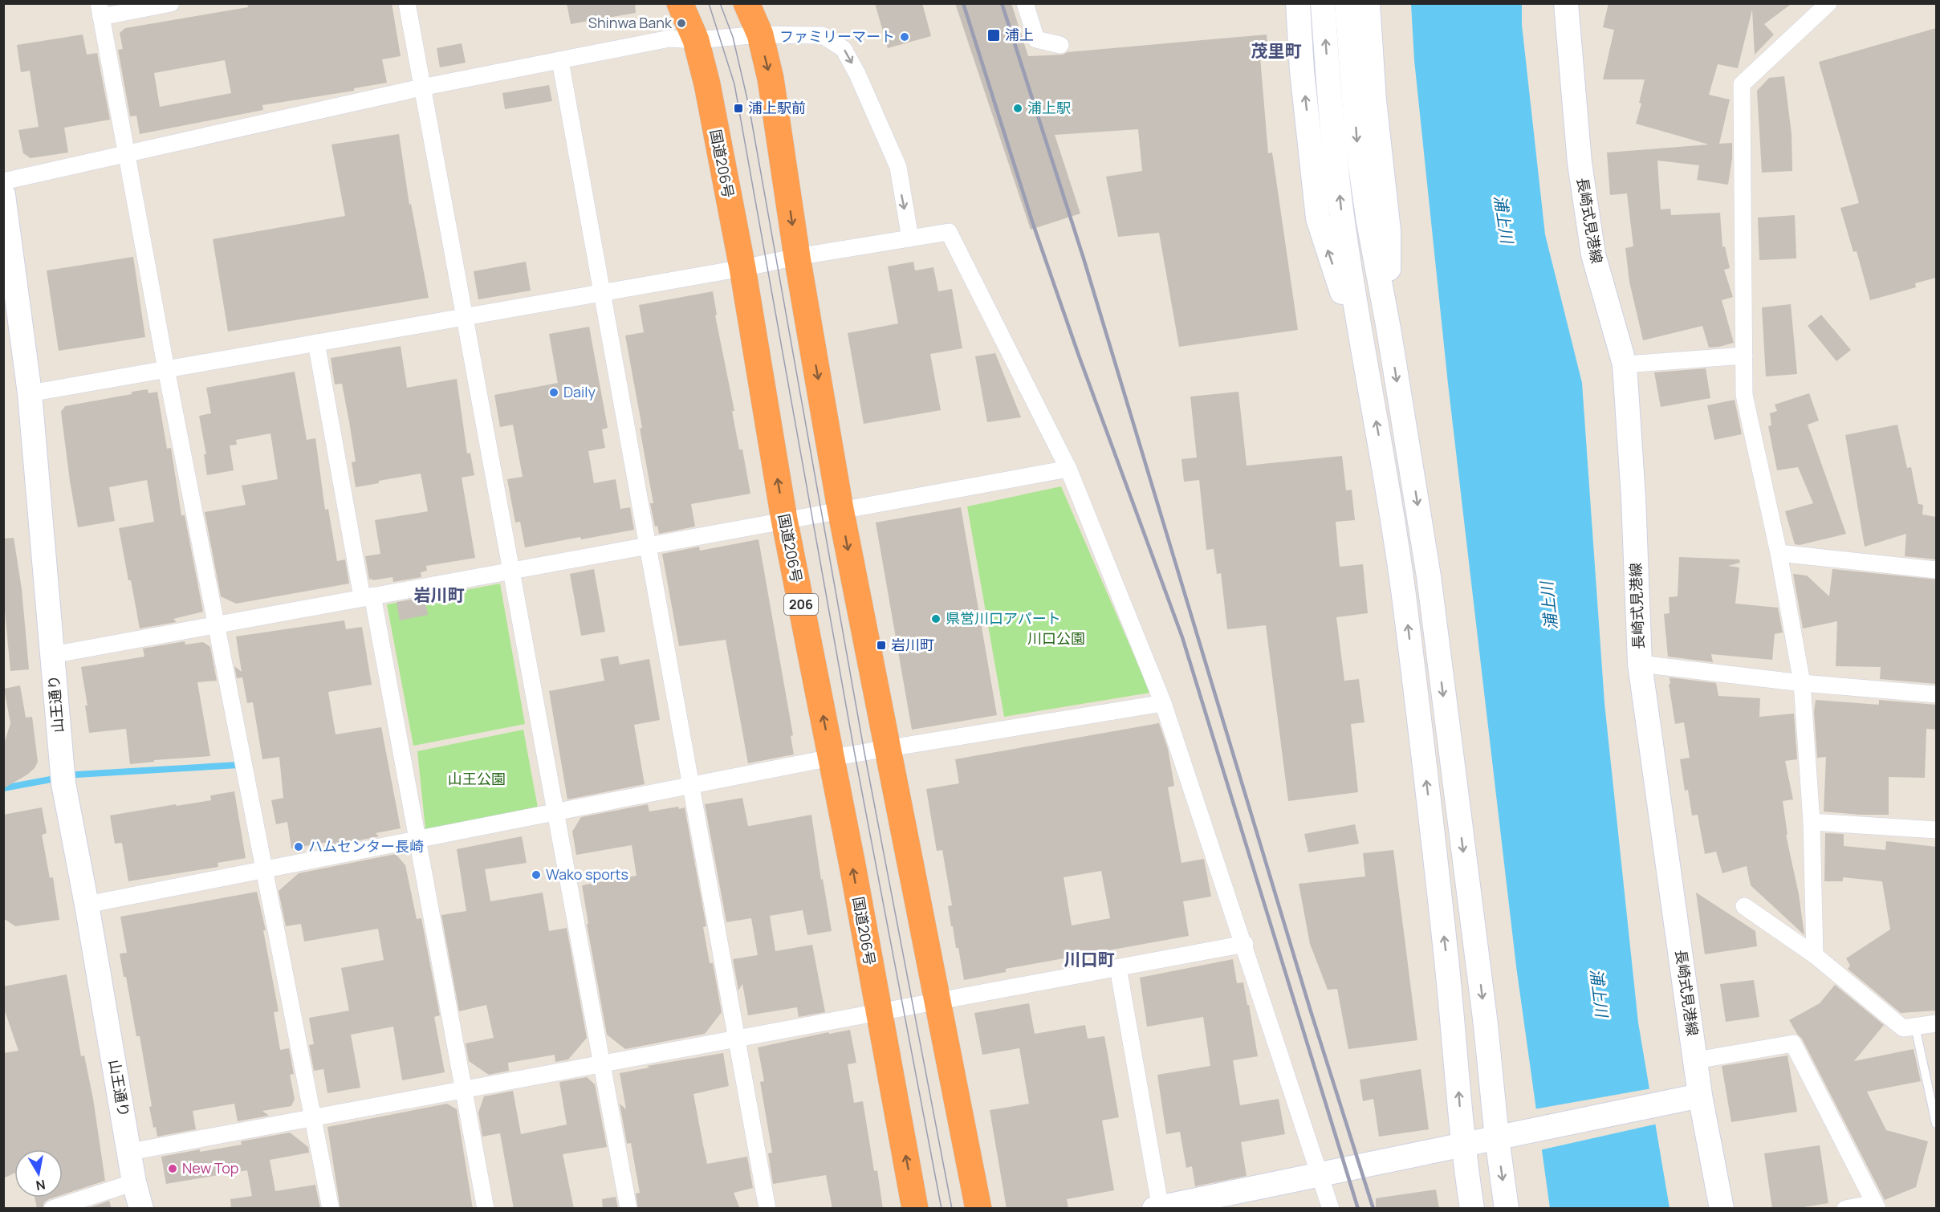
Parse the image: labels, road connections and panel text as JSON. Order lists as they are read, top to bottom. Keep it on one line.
{"streets":{"highway":["国道206号","206"],"street":["長崎式見港線","山王通り"]},"districts":["茂里町","岩川町","川口町"],"water":["浦上川"],"parks":["川口公園","山王公園"],"places":{"other":["Shinwa Bank","ファミリーマート","浦上駅","Daily","県営川口アパート","ハムセンター長崎","Wako sports","New Top"],"transit":["浦上","浦上駅前","岩川町"]},"north":"bottom"}
